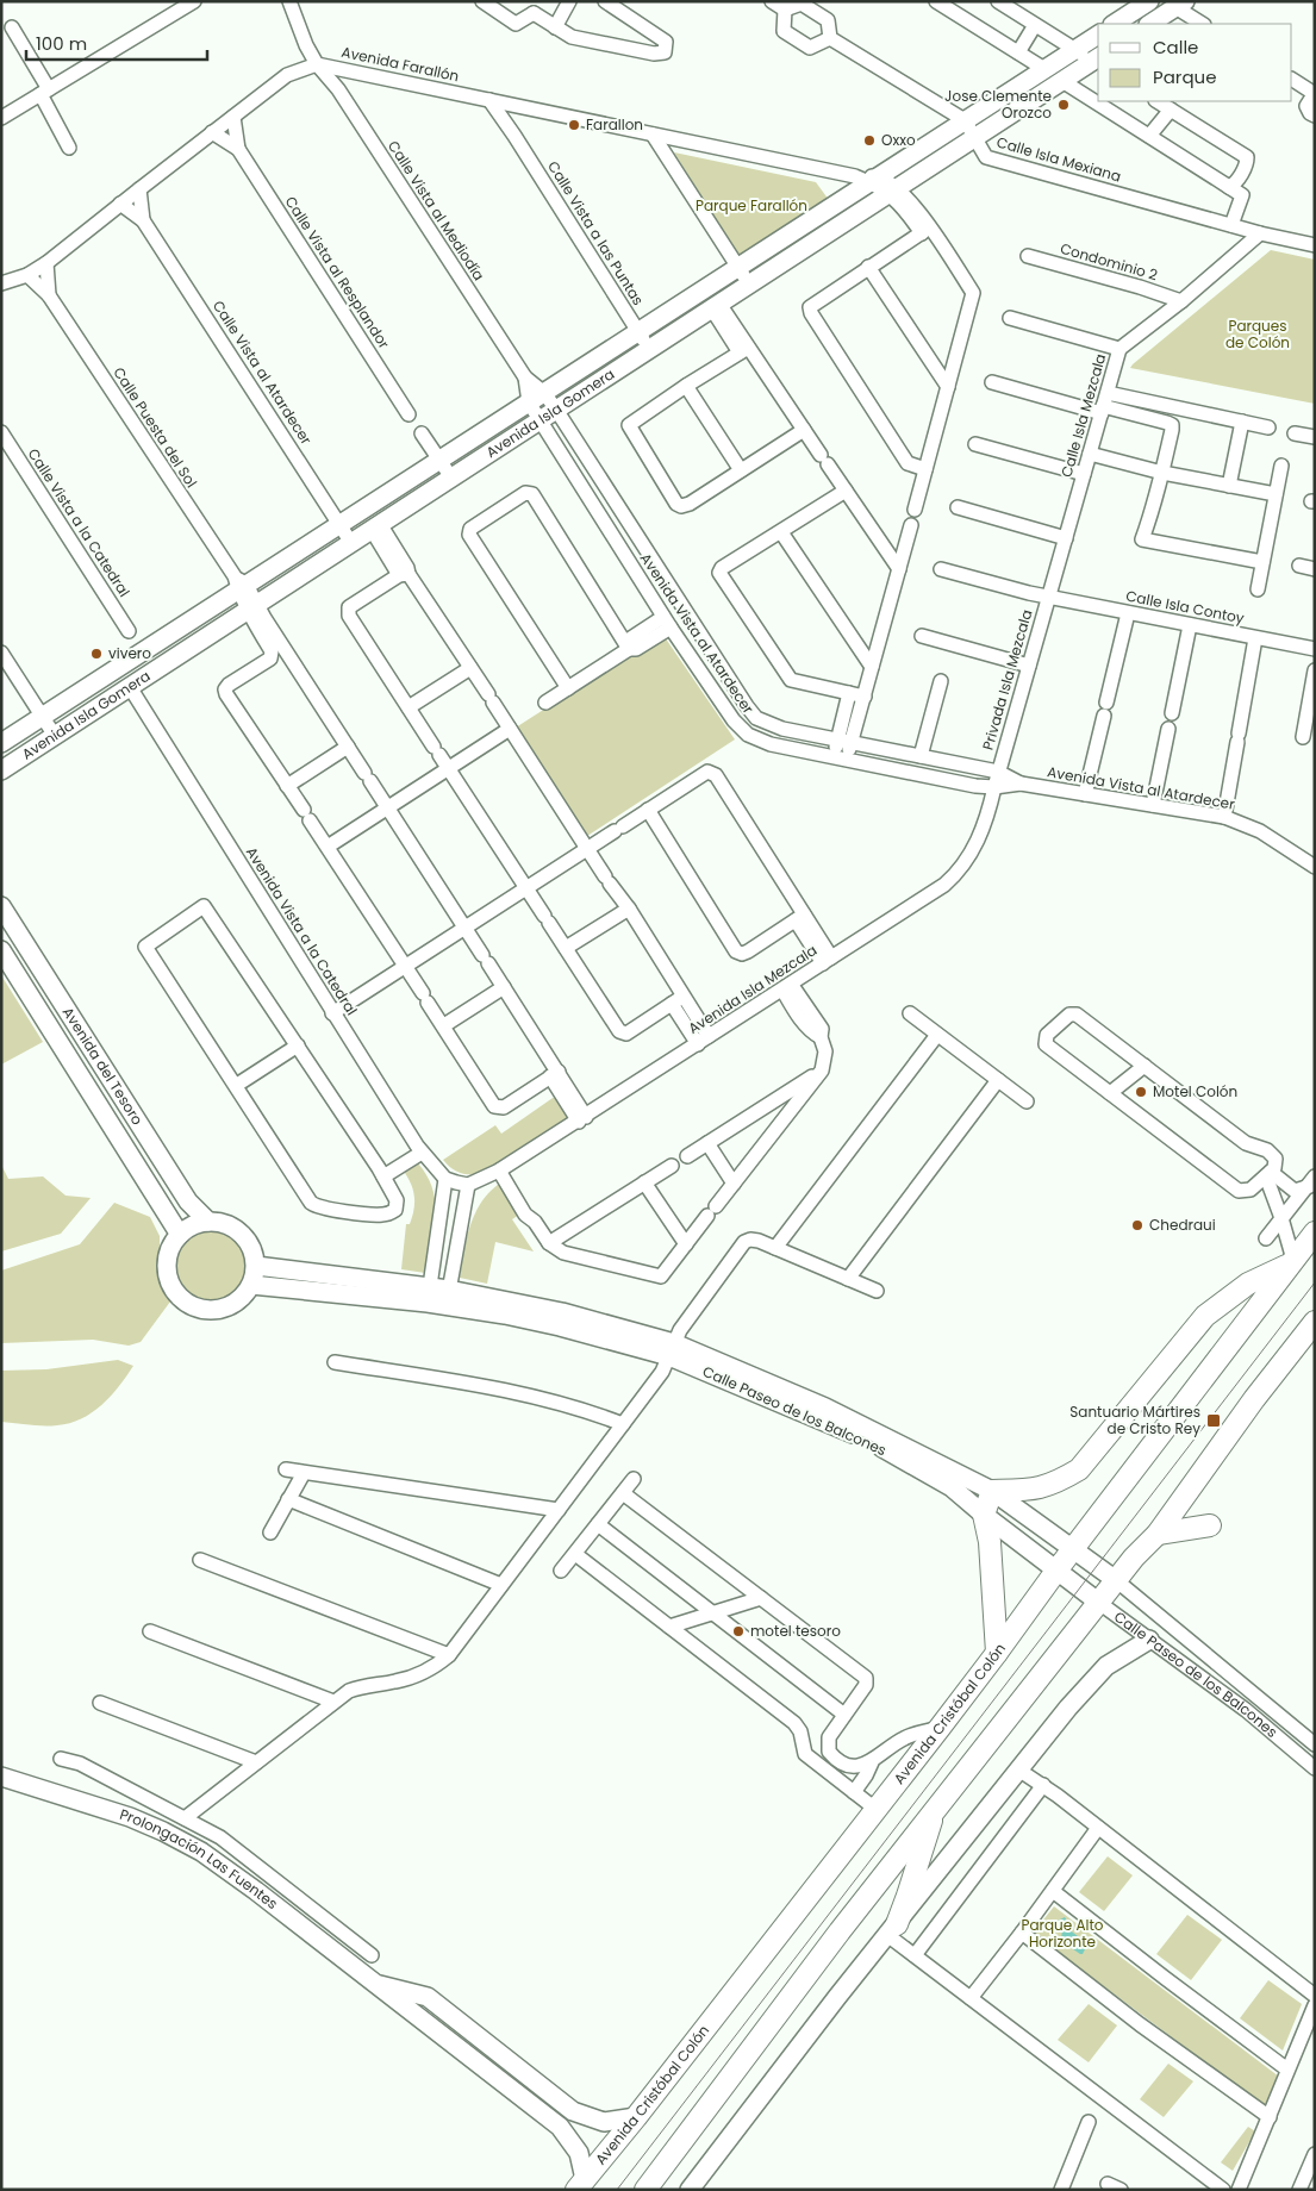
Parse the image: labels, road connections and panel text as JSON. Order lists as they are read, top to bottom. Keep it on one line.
{"streets":{"main road":["Avenida Cristóbal Colón"],"street":["Avenida Farallón","Calle Isla Mexiana","Calle Vista al Mediodía","Calle Vista a las Puntas","Condominio 2","Calle Vista al Resplandor","Calle Vista al Atardecer","Avenida Isla Gomera","Calle Isla Mezcala","Calle Puesta del Sol","Calle Vista a la Catedral","Calle Isla Contoy","Avenida Vista al Atardecer","Privada Isla Mezcala","Avenida Vista a la Catedral","Avenida Isla Mezcala","Avenida del Tesoro","Calle Paseo de los Balcones","Prolongación Las Fuentes"]},"crossings":[["Avenida Farallón","Calle Vista al Mediodía"],["Avenida Farallón","Calle Vista a las Puntas"],["Avenida Farallón","Avenida Isla Gomera"],["Calle Isla Mexiana","Avenida Isla Gomera"],["Calle Isla Mexiana","Calle Isla Mezcala"],["Calle Vista al Mediodía","Avenida Isla Gomera"],["Calle Vista al Mediodía","Avenida Vista al Atardecer"],["Calle Vista a las Puntas","Avenida Isla Gomera"],["Condominio 2","Calle Isla Mezcala"],["Calle Vista al Atardecer","Avenida Isla Gomera"],["Avenida Isla Gomera","Calle Puesta del Sol"],["Avenida Isla Gomera","Avenida Vista al Atardecer"],["Avenida Isla Gomera","Avenida Vista a la Catedral"],["Calle Isla Mezcala","Calle Isla Contoy"],["Calle Isla Mezcala","Privada Isla Mezcala"],["Calle Isla Contoy","Privada Isla Mezcala"],["Avenida Vista al Atardecer","Privada Isla Mezcala"],["Avenida Vista al Atardecer","Avenida Isla Mezcala"],["Privada Isla Mezcala","Avenida Isla Mezcala"],["Avenida Vista a la Catedral","Avenida Isla Mezcala"],["Avenida del Tesoro","Calle Paseo de los Balcones"],["Calle Paseo de los Balcones","Avenida Cristóbal Colón"],["Avenida Cristóbal Colón","Prolongación Las Fuentes"]],"parks":["Parque Farallón","Parques de Colón","Parque Alto Horizonte"],"places":{"other":["Jose Clemente Orozco","Farallon","Oxxo","vivero","Motel Colón","Chedraui","motel tesoro"],"transit":["Santuario Mártires de Cristo Rey"]},"legend":["Calle","Parque"],"scale_bar":"100 m"}
